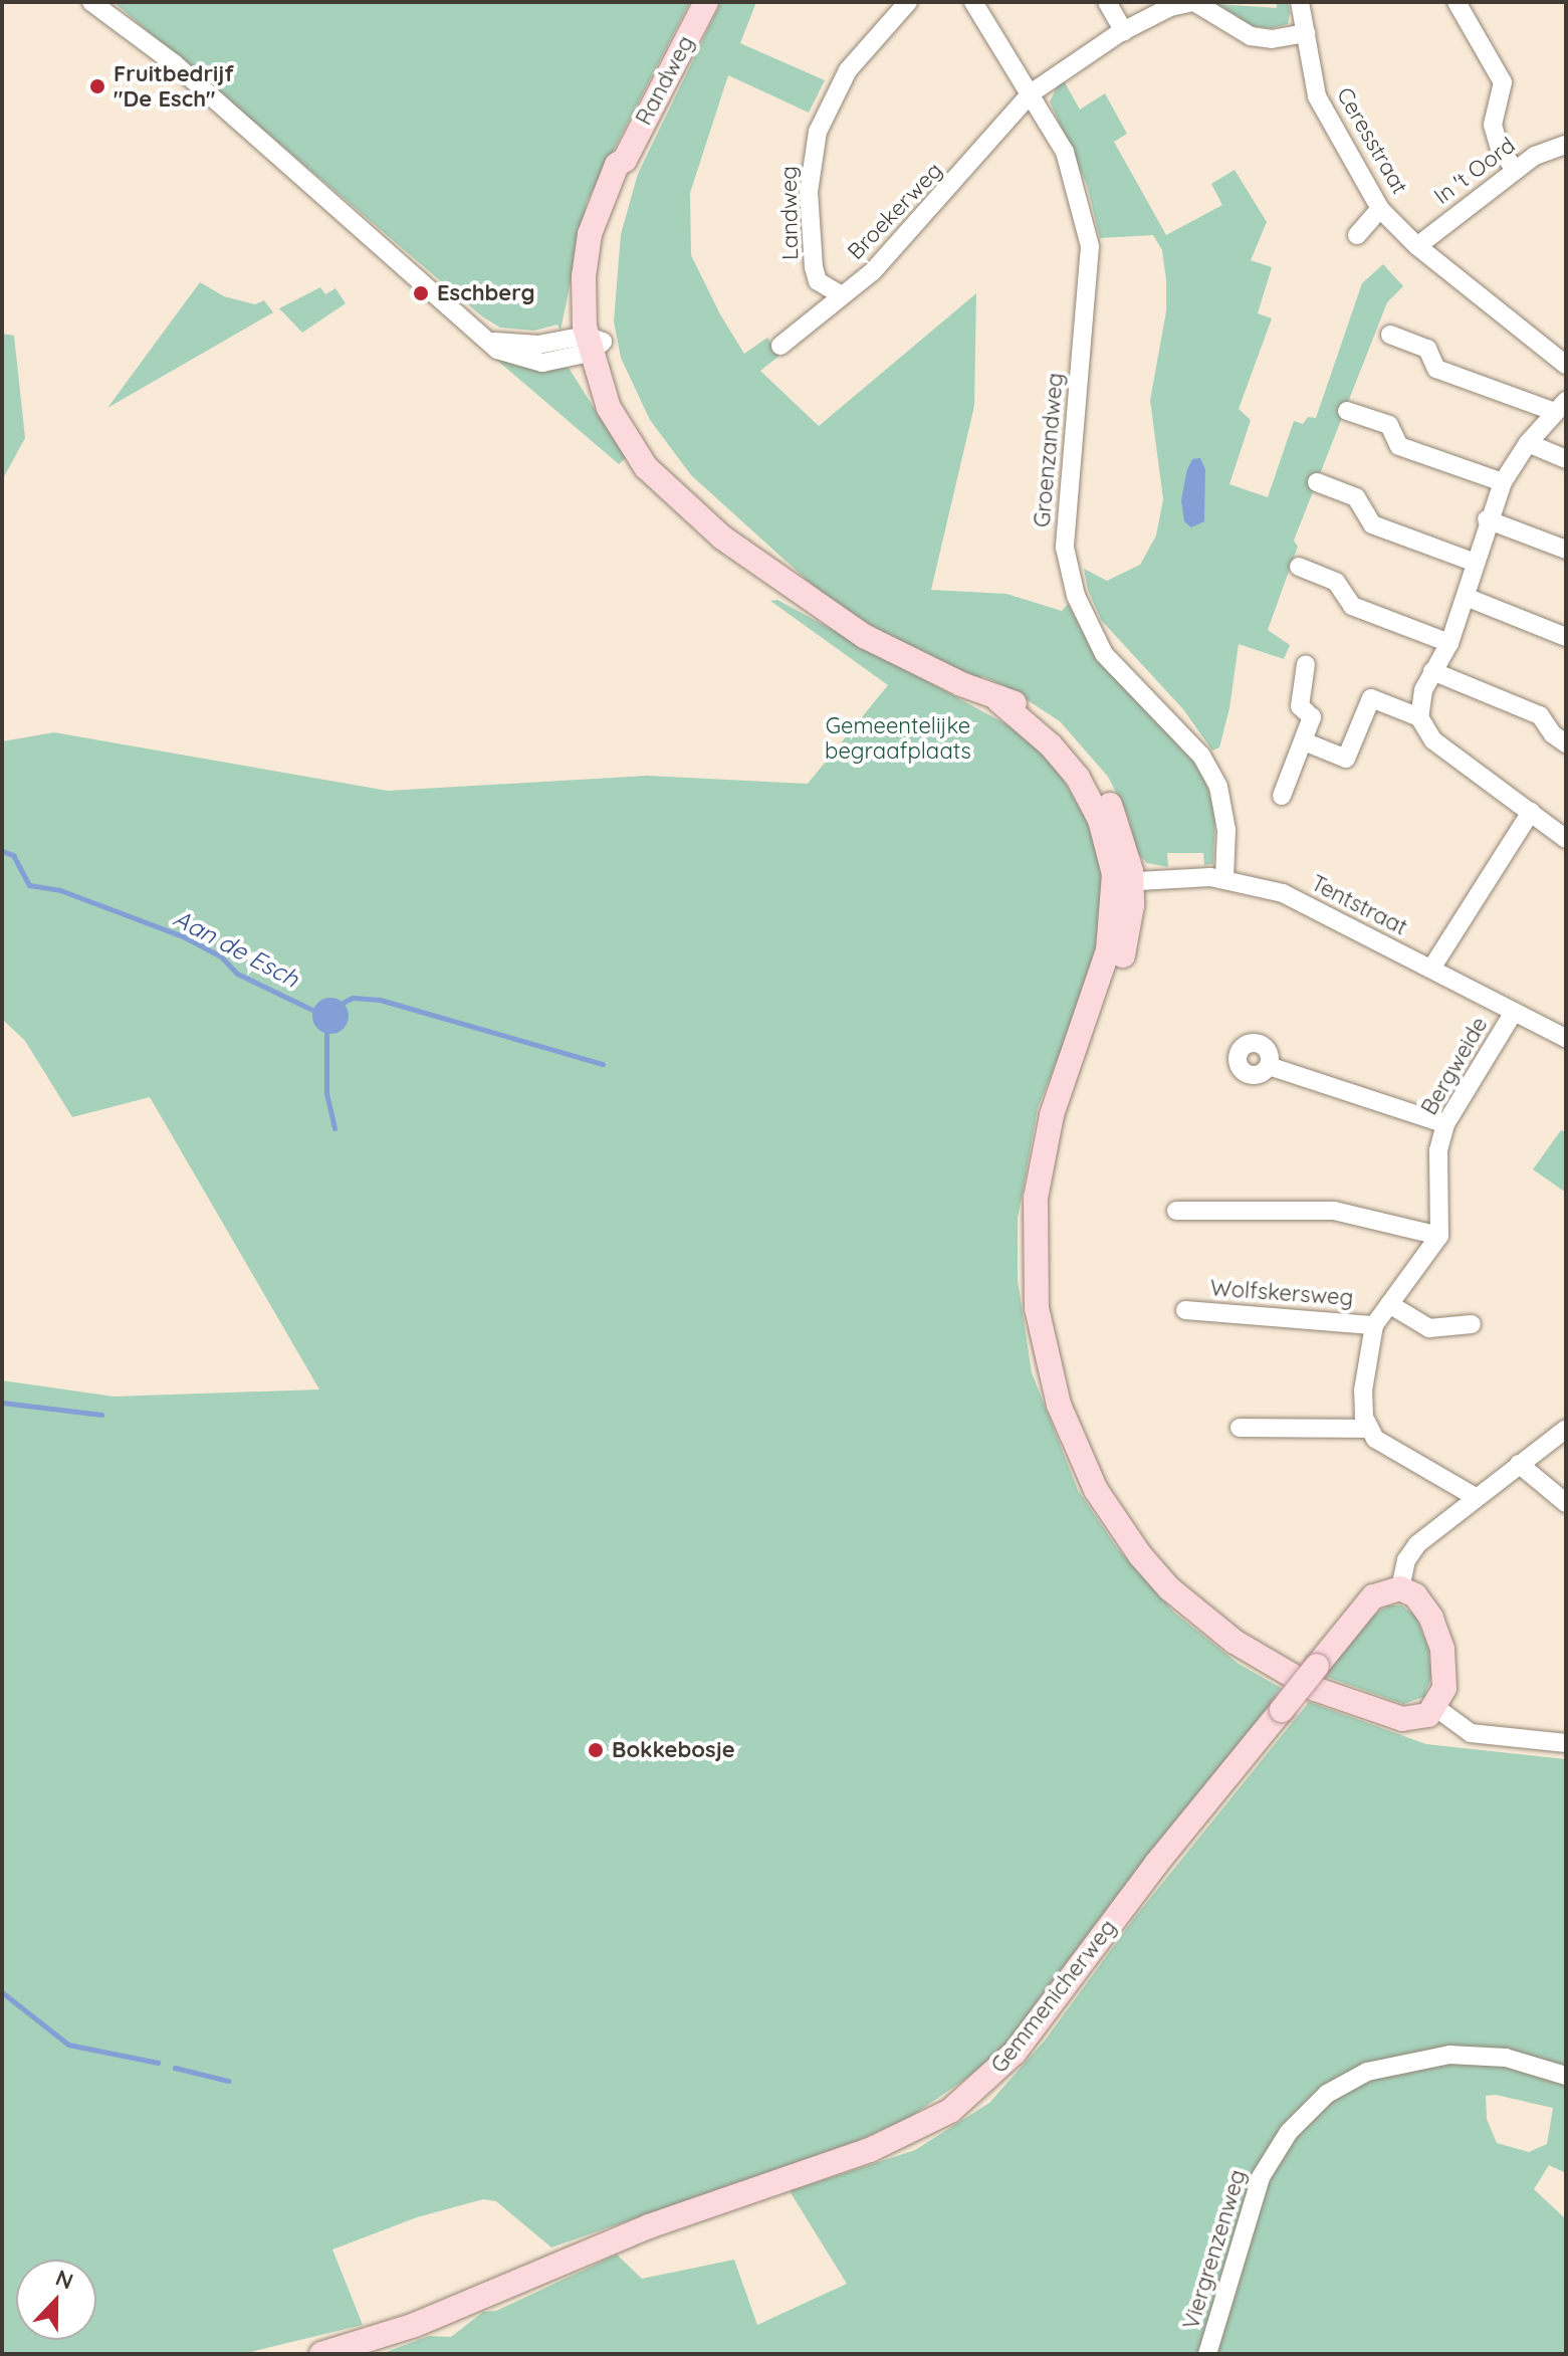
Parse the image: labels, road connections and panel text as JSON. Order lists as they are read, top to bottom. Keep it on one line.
{"streets":{"main road":["Randweg","Gemmenicherweg"],"street":["Ceresstraat","In 't Oord","Broekerweg","Landweg","Groenzandweg","Tentstraat","Bergweide","Wolfskersweg","Viergrenzenweg"]},"crossings":[["Randweg","Tentstraat"],["Ceresstraat","In 't Oord"],["Broekerweg","Landweg"],["Broekerweg","Groenzandweg"],["Groenzandweg","Tentstraat"],["Tentstraat","Bergweide"]],"water":["Aan de Esch"],"parks":["Gemeentelijke begraafplaats"],"places":["Fruitbedrijf \"De Esch\"","Eschberg","Bokkebosje"],"north":"top"}
